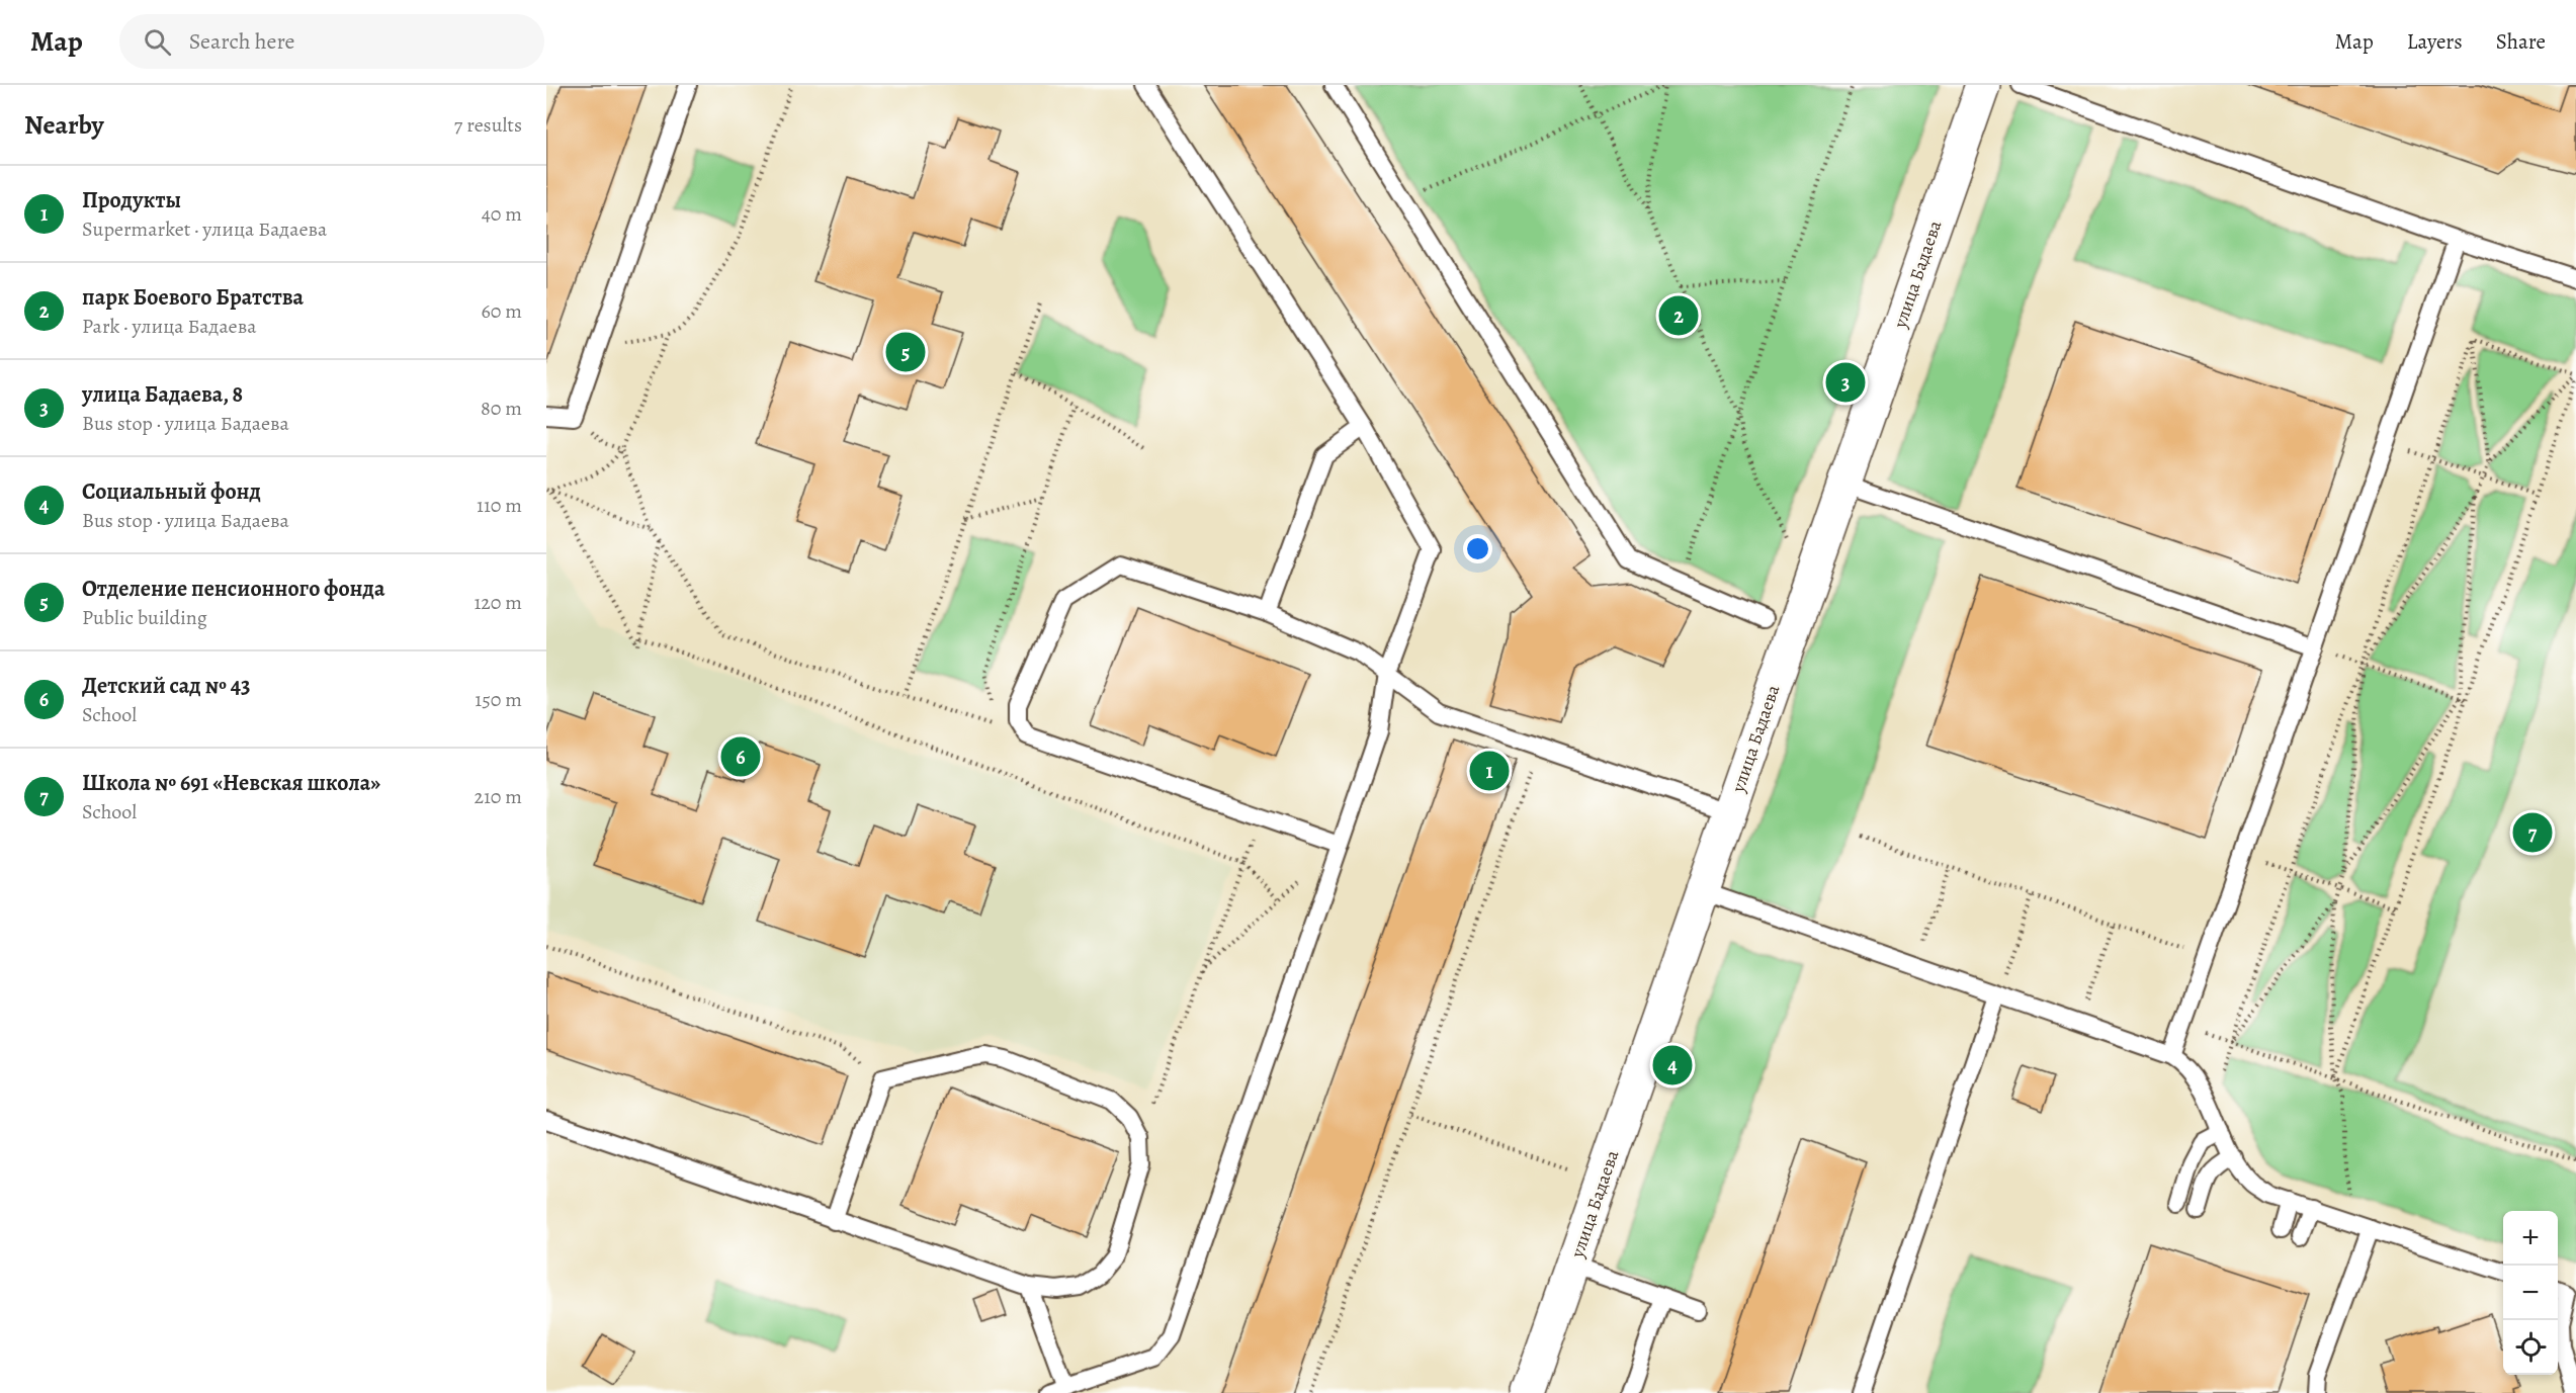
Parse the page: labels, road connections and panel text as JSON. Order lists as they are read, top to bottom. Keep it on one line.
{"streets":{"street":["улица Бадаева"]},"page":{"header":"Map","search":"Search here","nav":["Map","Layers","Share"],"heading":["Nearby","7 results"],"list":[{"mark":"1","name":"Продукты","note":"Supermarket · улица Бадаева","value":"40 m"},{"mark":"2","name":"парк Боевого Братства","note":"Park · улица Бадаева","value":"60 m"},{"mark":"3","name":"улица Бадаева, 8","note":"Bus stop · улица Бадаева","value":"80 m"},{"mark":"4","name":"Социальный фонд","note":"Bus stop · улица Бадаева","value":"110 m"},{"mark":"5","name":"Отделение пенсионного фонда","note":"Public building","value":"120 m"},{"mark":"6","name":"Детский сад № 43","note":"School","value":"150 m"},{"mark":"7","name":"Школа № 691 «Невская школа»","note":"School","value":"210 m"}],"pins":["2","5","3","6","1","7","4"],"map_buttons":["+","−"]}}
